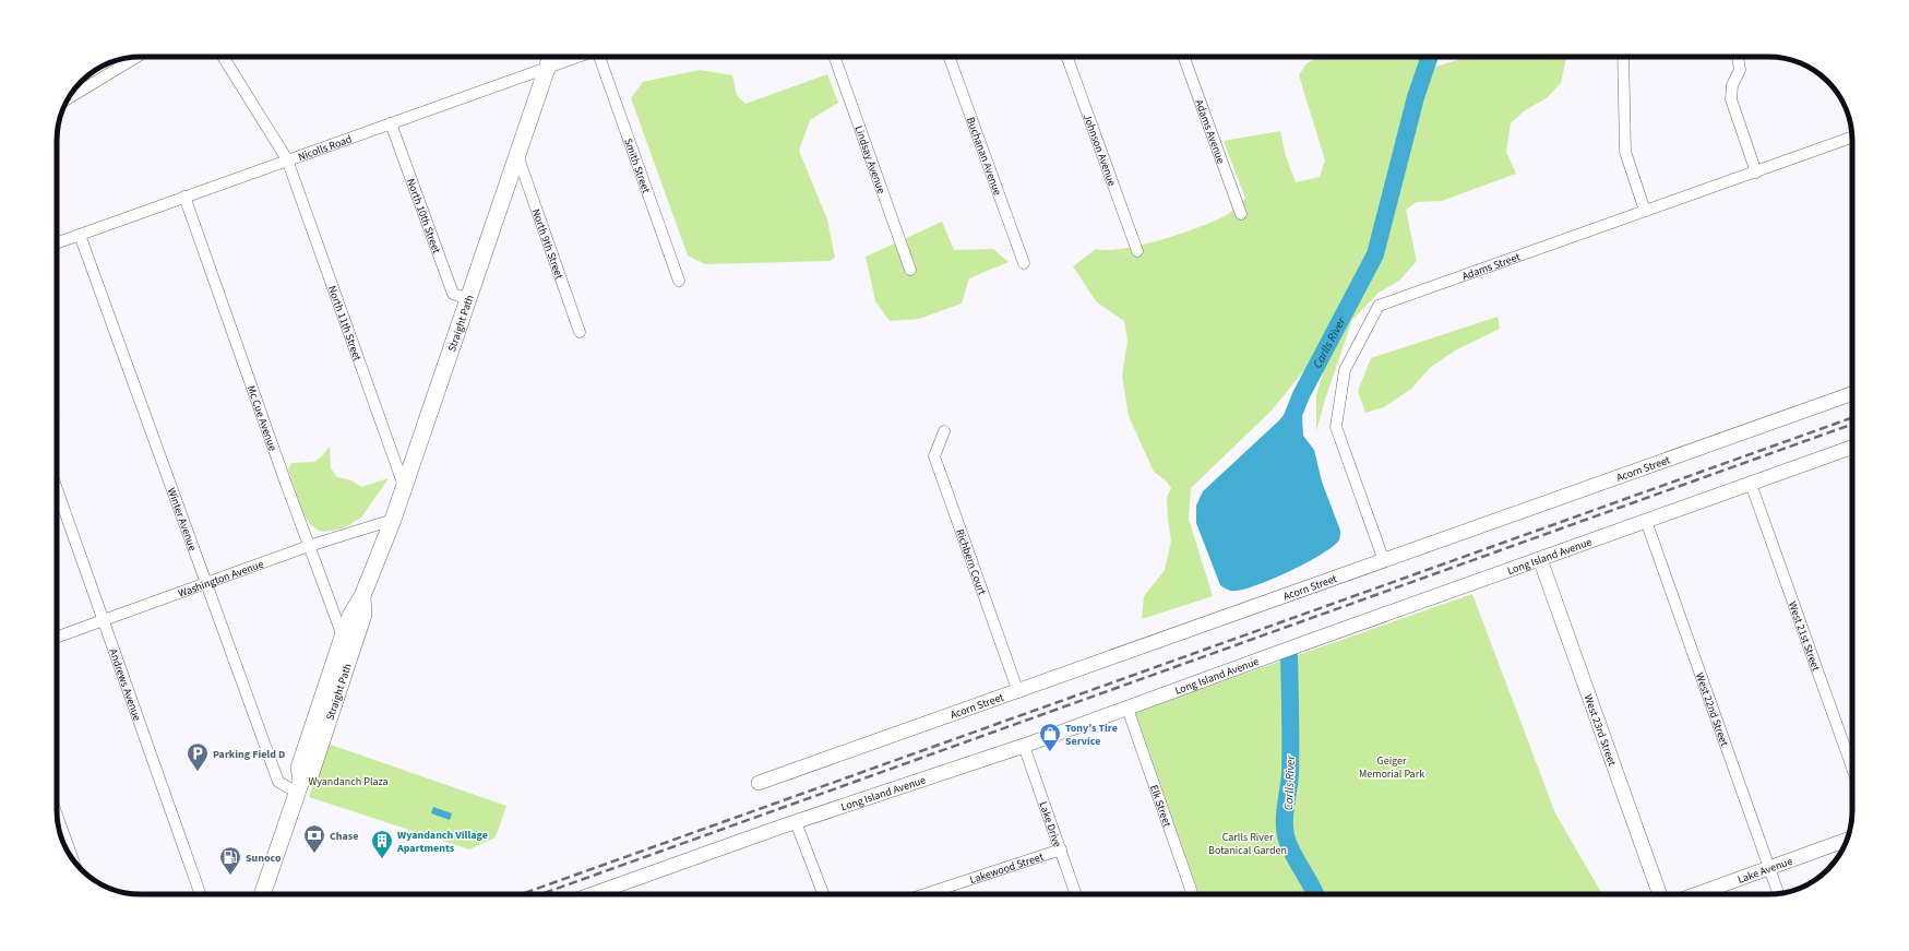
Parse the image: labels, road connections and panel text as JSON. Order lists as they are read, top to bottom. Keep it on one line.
{"streets":{"main road":["Straight Path"],"street":["Adams Avenue","Nicolls Road","Johnson Avenue","Buchanan Avenue","Lindsay Avenue","Smith Street","North 10th Street","North 9th Street","Adams Street","North 11th Street","Mc Cue Avenue","Acorn Street","Winter Avenue","Long Island Avenue","Richbern Court","Washington Avenue","West 21st Street","Andrews Avenue","West 22nd Street","West 23rd Street","Elk Street","Lake Drive","Lakewood Street","Lake Avenue"]},"crossings":[["Nicolls Road","North 10th Street"],["Nicolls Road","North 11th Street"],["Nicolls Road","Straight Path"],["Nicolls Road","Mc Cue Avenue"],["Nicolls Road","Winter Avenue"],["North 10th Street","Straight Path"],["North 9th Street","Straight Path"],["Adams Street","Acorn Street"],["North 11th Street","Straight Path"],["Straight Path","Mc Cue Avenue"],["Straight Path","Winter Avenue"],["Straight Path","Washington Avenue"],["Mc Cue Avenue","Washington Avenue"],["Acorn Street","Richbern Court"],["Winter Avenue","Washington Avenue"],["Long Island Avenue","West 21st Street"],["Long Island Avenue","West 22nd Street"],["Long Island Avenue","West 23rd Street"],["Long Island Avenue","Elk Street"],["Long Island Avenue","Lake Drive"],["Washington Avenue","Andrews Avenue"],["West 22nd Street","Lake Avenue"],["Lake Drive","Lakewood Street"]],"water":["Carlls River"],"parks":["Geiger Memorial Park","Wyandanch Plaza","Carlls River Botanical Garden"],"places":{"shop":["Tony’s Tire Service"],"parking":["Parking Field D"],"bank":["Chase"],"building":["Wyandanch Village Apartments"],"fuel station":["Sunoco"]}}
